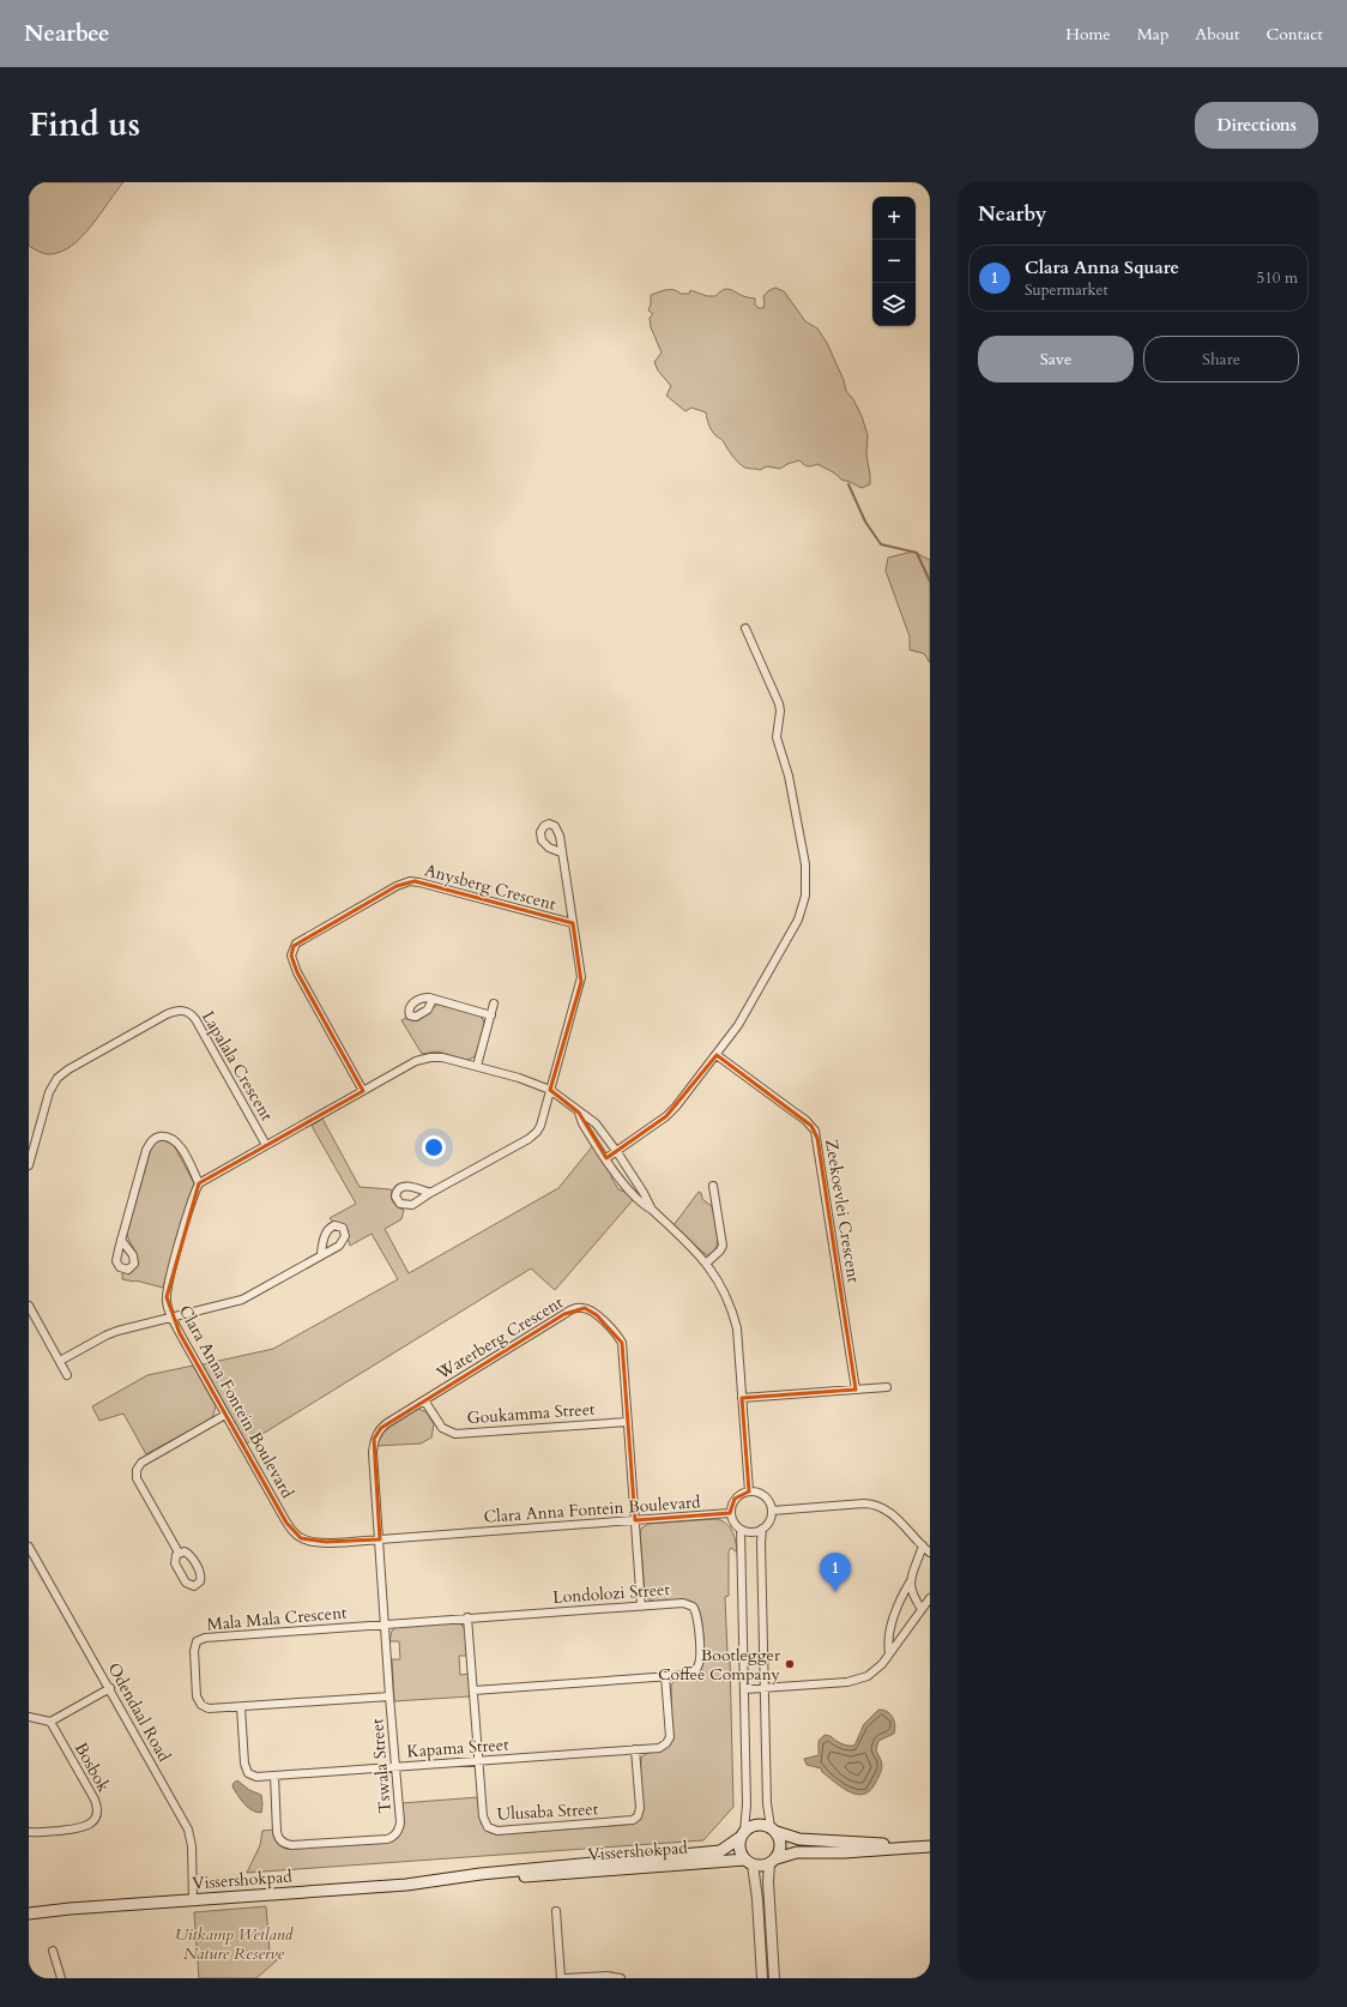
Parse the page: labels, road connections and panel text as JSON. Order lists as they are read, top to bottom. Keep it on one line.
{"streets":{"main road":["Vissershokpad"],"street":["Anysberg Crescent","Lapalala Crescent","Zeekoevlei Crescent","Waterberg Crescent","Clara Anna Fontein Boulevard","Goukamma Street","Londolozi Street","Mala Mala Crescent","Odendaal Road","Kapama Street","Tswala Street","Bosbok","Ulusaba Street"]},"crossings":[["Waterberg Crescent","Clara Anna Fontein Boulevard"],["Waterberg Crescent","Goukamma Street"],["Waterberg Crescent","Londolozi Street"],["Waterberg Crescent","Tswala Street"],["Clara Anna Fontein Boulevard","Tswala Street"],["Londolozi Street","Mala Mala Crescent"],["Londolozi Street","Kapama Street"],["Londolozi Street","Tswala Street"],["Londolozi Street","Ulusaba Street"],["Mala Mala Crescent","Kapama Street"],["Mala Mala Crescent","Tswala Street"],["Odendaal Road","Vissershokpad"],["Kapama Street","Tswala Street"],["Kapama Street","Ulusaba Street"]],"parks":["Uitkamp Wetland Nature Reserve"],"places":["Bootlegger Coffee Company"],"page":{"header":"Nearbee","nav":["Home","Map","About","Contact"],"title":"Find us","buttons":["Directions",["Save","Share"]],"heading":"Nearby","map_buttons":["+","−"],"list":[{"mark":"1","name":"Clara Anna Square","note":"Supermarket","value":"510 m"}],"pins":"1"}}
